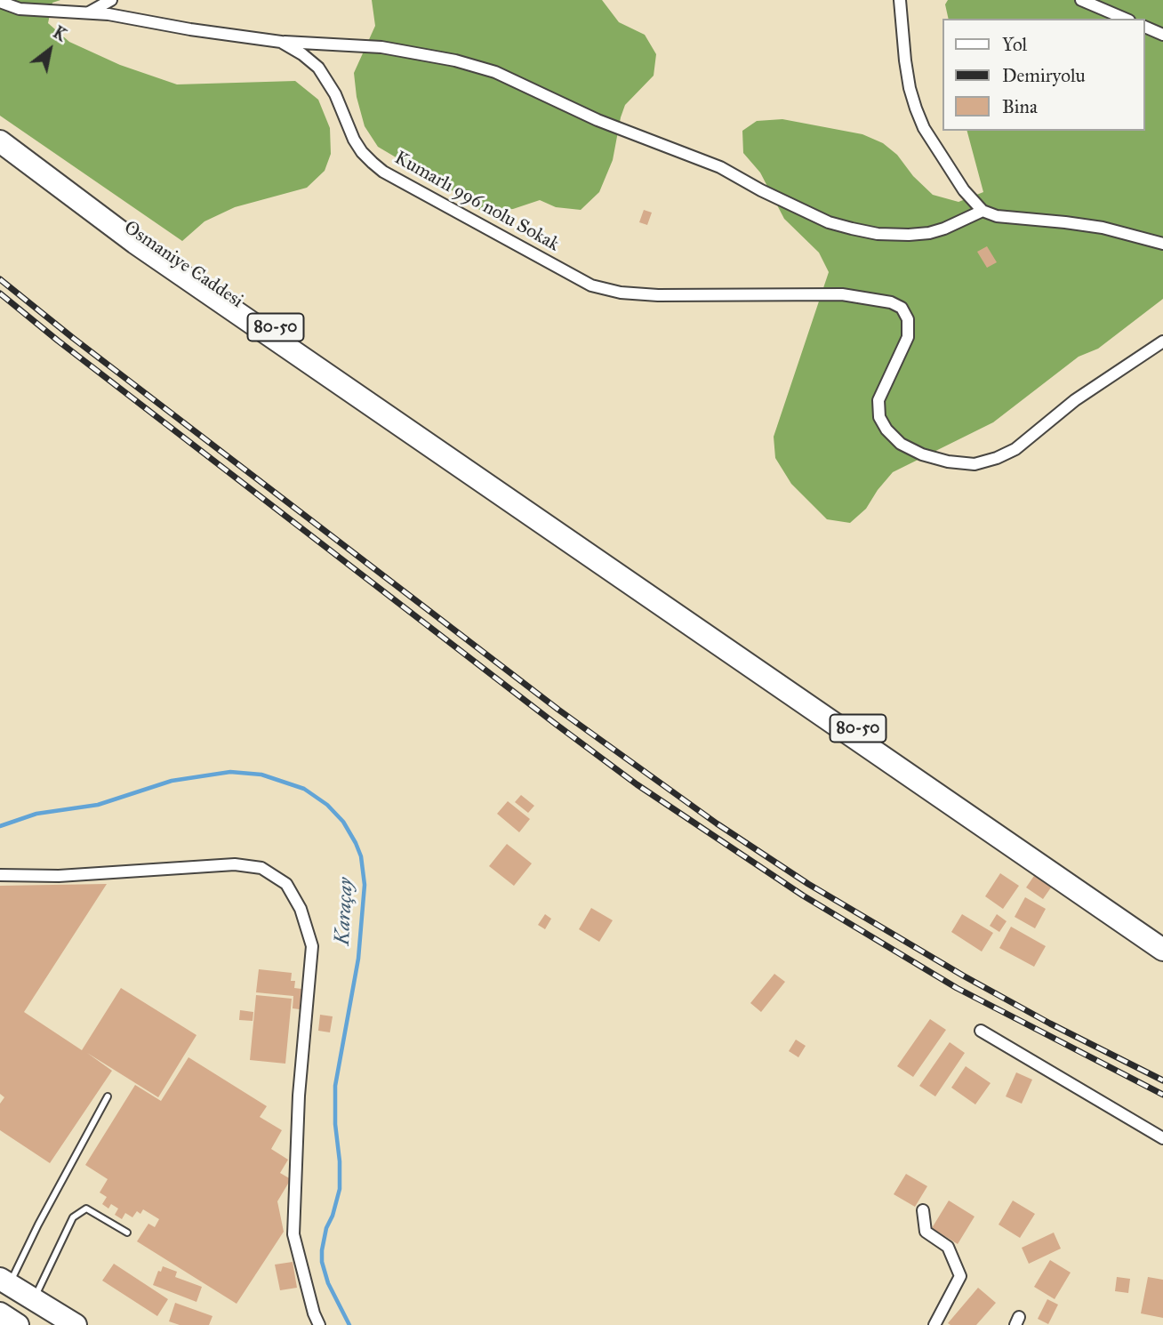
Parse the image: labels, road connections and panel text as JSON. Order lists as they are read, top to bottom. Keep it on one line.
{"streets":{"highway":["Osmaniye Caddesi","80-50"],"street":["Kumarlı 996 nolu Sokak"]},"water":["Karaçay"],"legend":["Yol","Demiryolu","Bina"],"north":"top right"}
